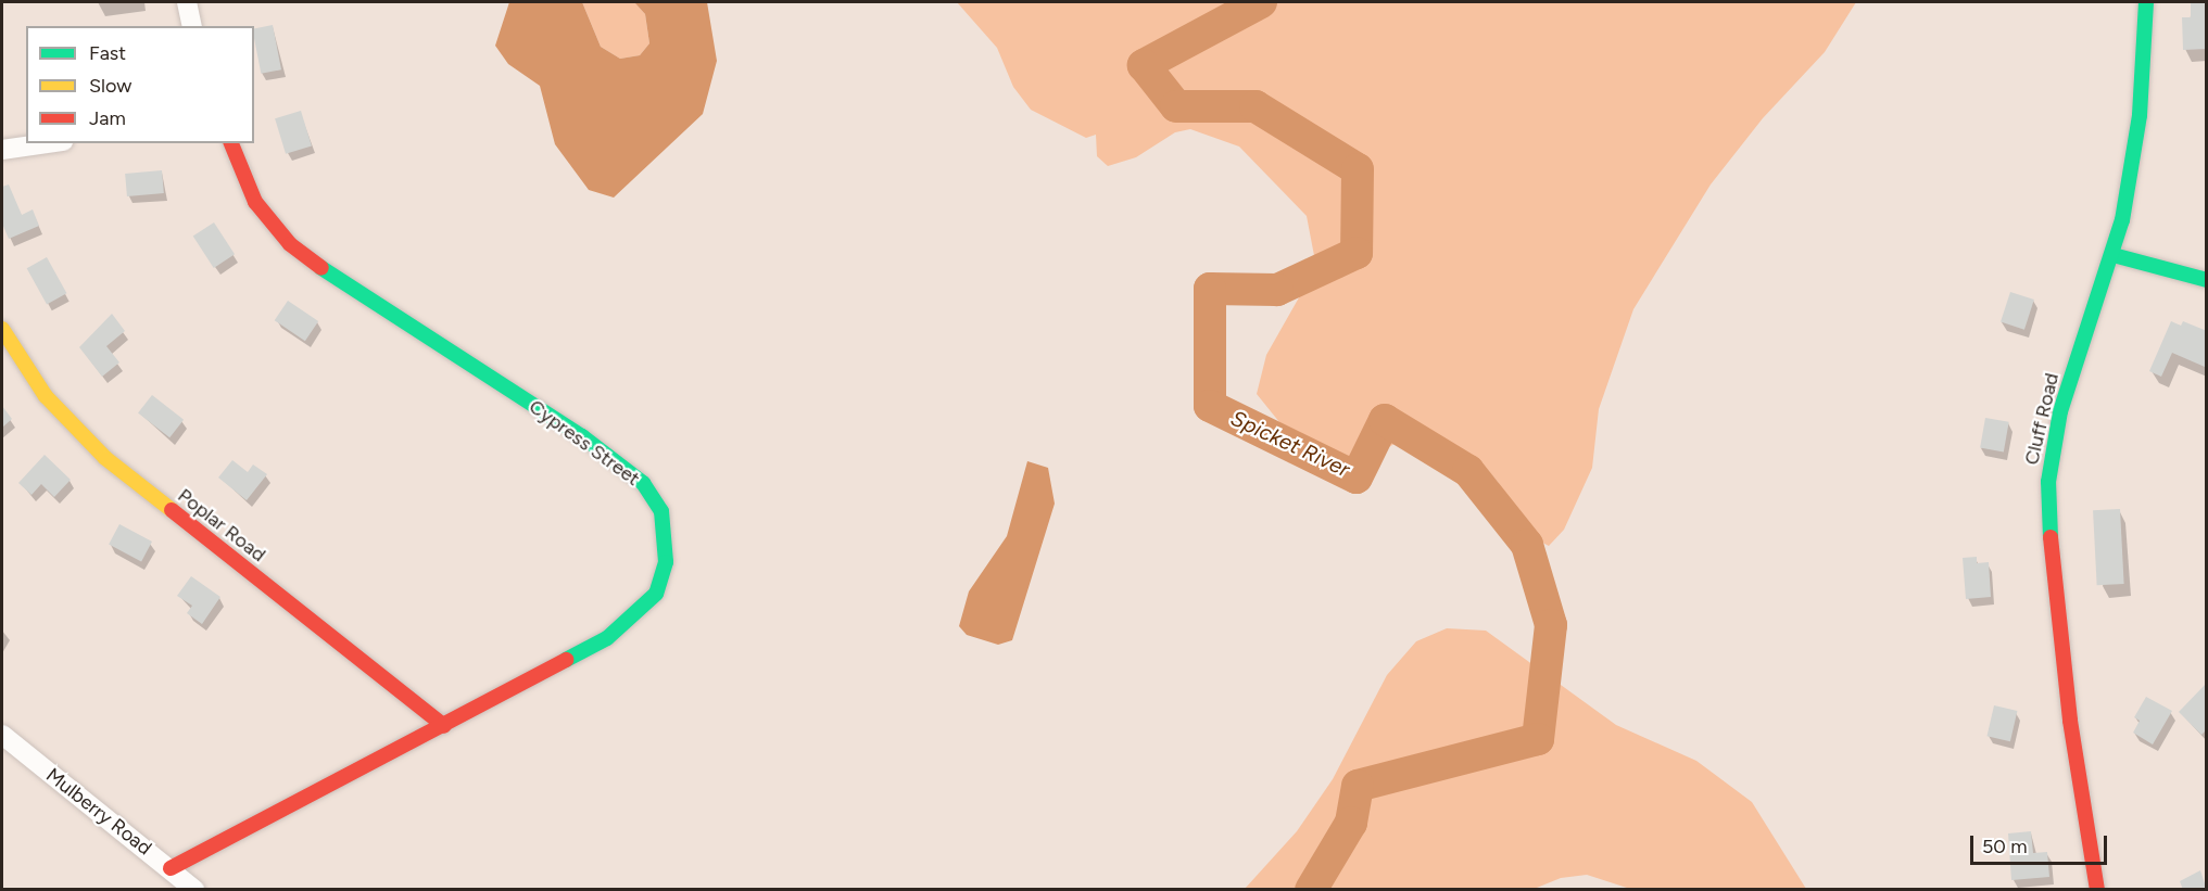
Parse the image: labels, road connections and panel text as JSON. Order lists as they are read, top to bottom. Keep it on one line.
{"streets":{"street":["Cluff Road","Cypress Street","Poplar Road","Mulberry Road"]},"crossings":[["Cypress Street","Poplar Road"],["Cypress Street","Mulberry Road"]],"water":["Spicket River"],"legend":["Fast","Slow","Jam"],"scale_bar":"50 m"}
